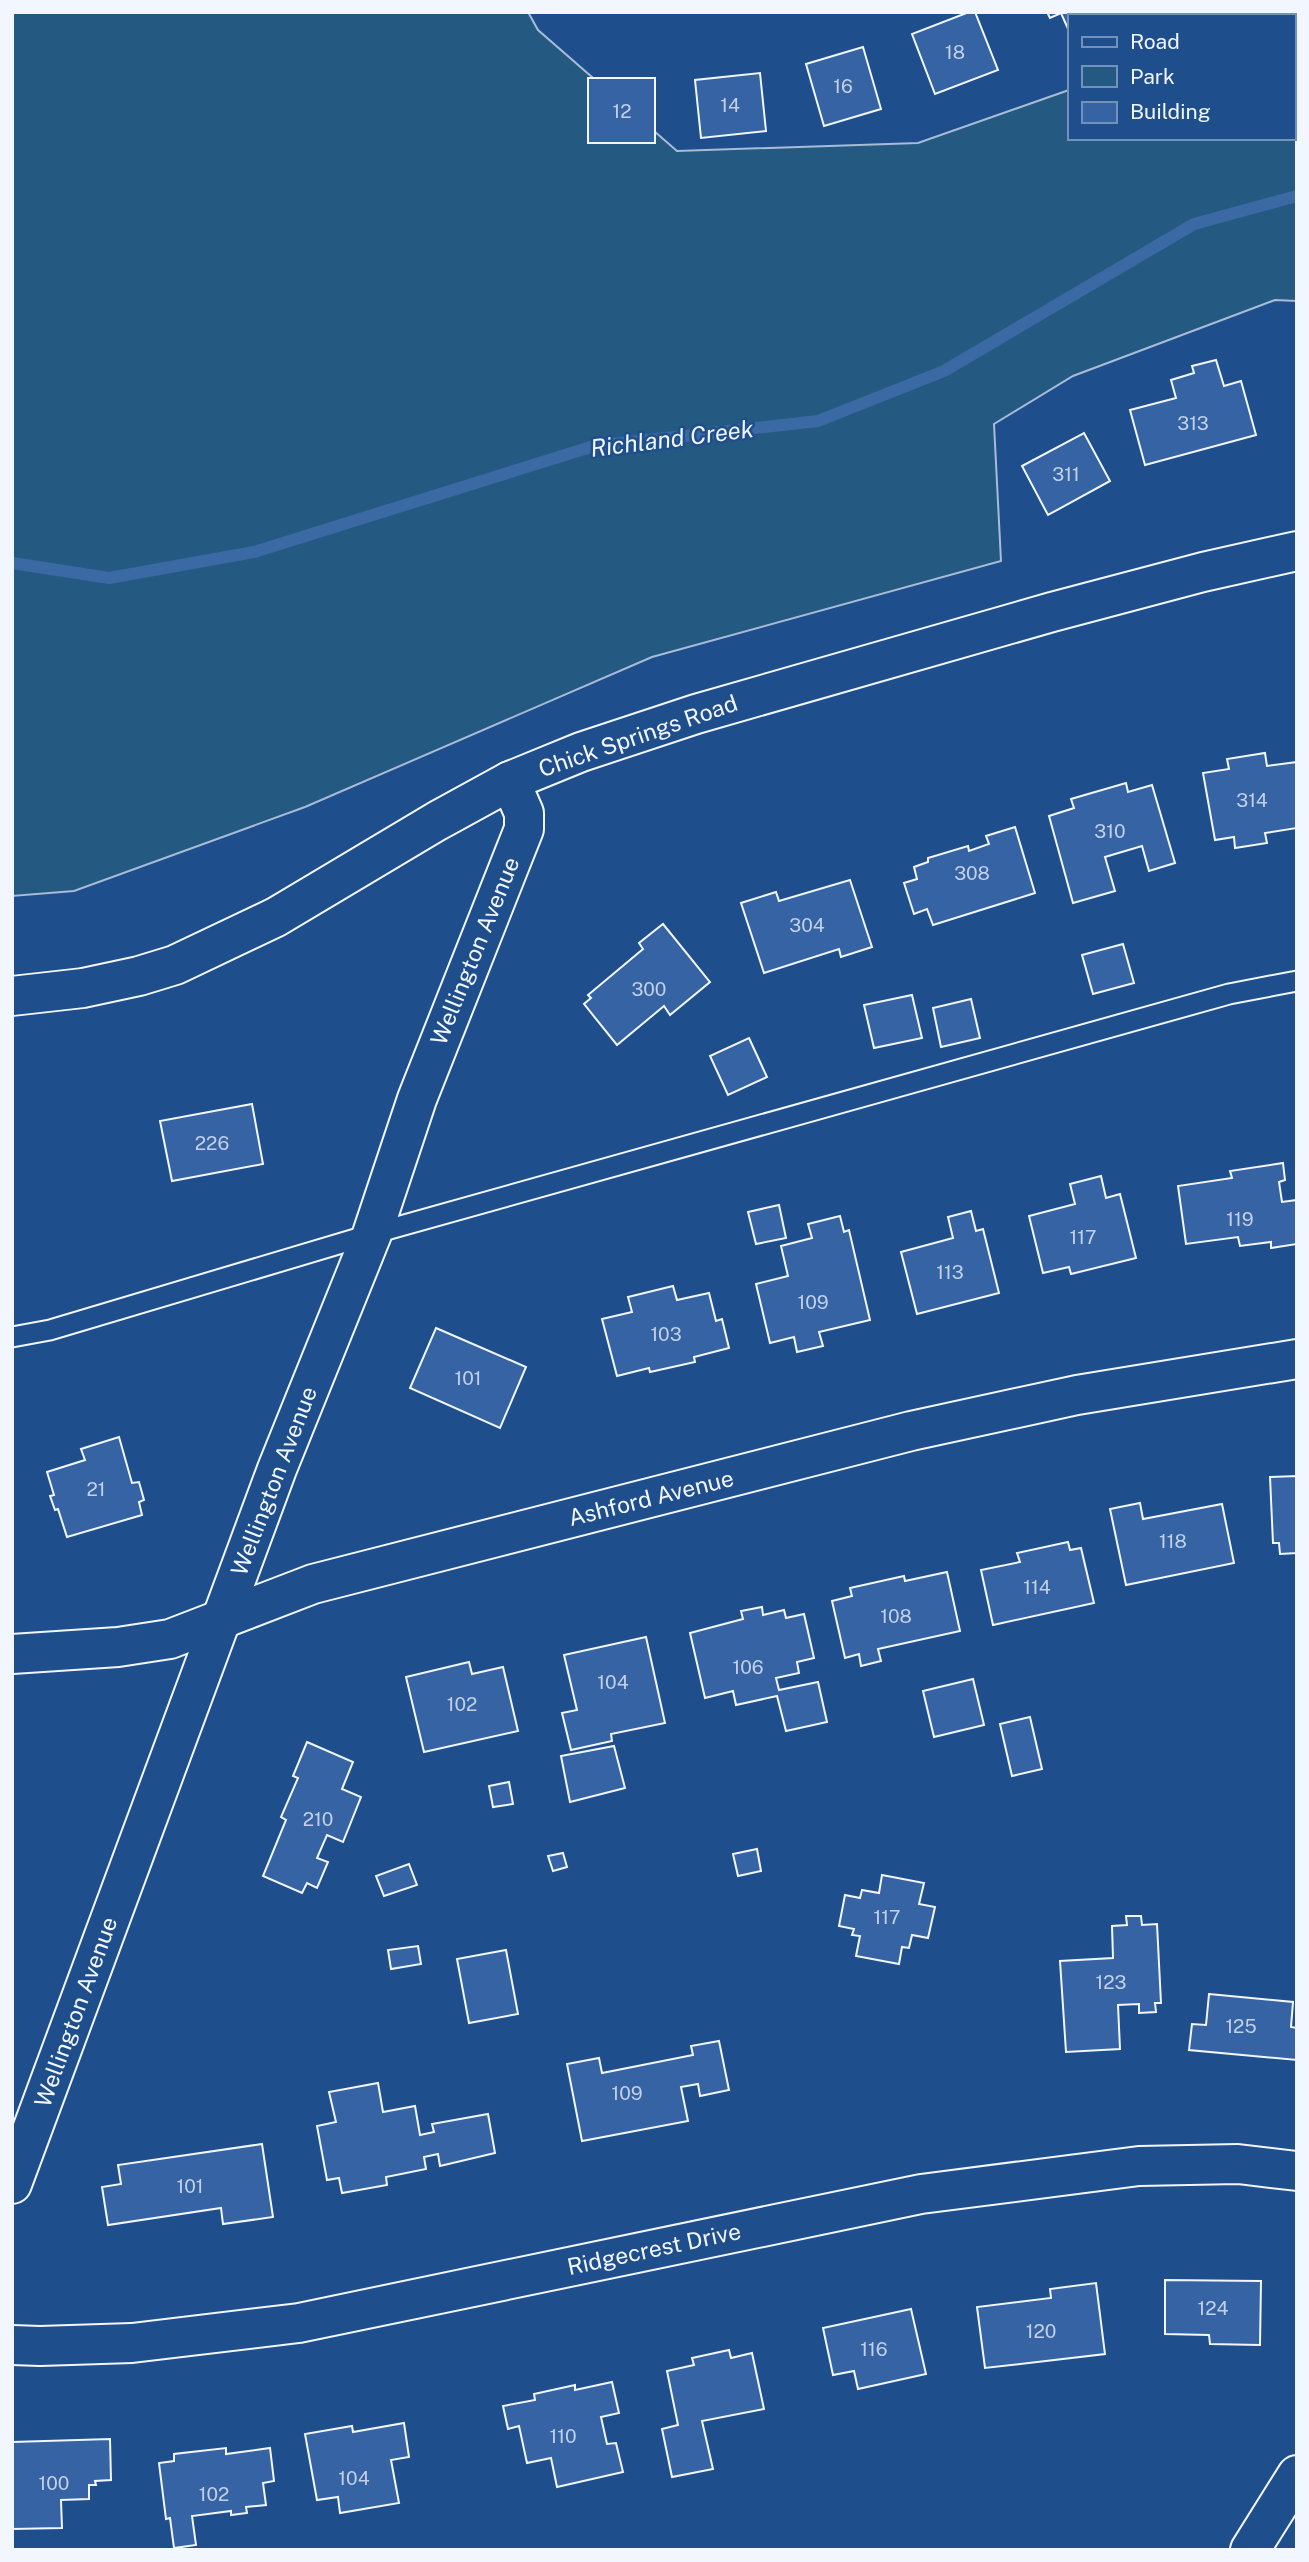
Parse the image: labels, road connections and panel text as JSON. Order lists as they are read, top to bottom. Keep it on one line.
{"streets":{"street":["Chick Springs Road","Wellington Avenue","Ashford Avenue","Ridgecrest Drive"]},"crossings":[["Chick Springs Road","Wellington Avenue"],["Wellington Avenue","Ashford Avenue"]],"water":["Richland Creek"],"house_numbers":["18","16","14","12","313","311","314","310","308","304","300","226","119","117","113","109","103","101","21","118","114","108","106","104","102","210","117","123","125","109","101","124","120","116","110","104","100","102"],"legend":["Road","Park","Building"]}
